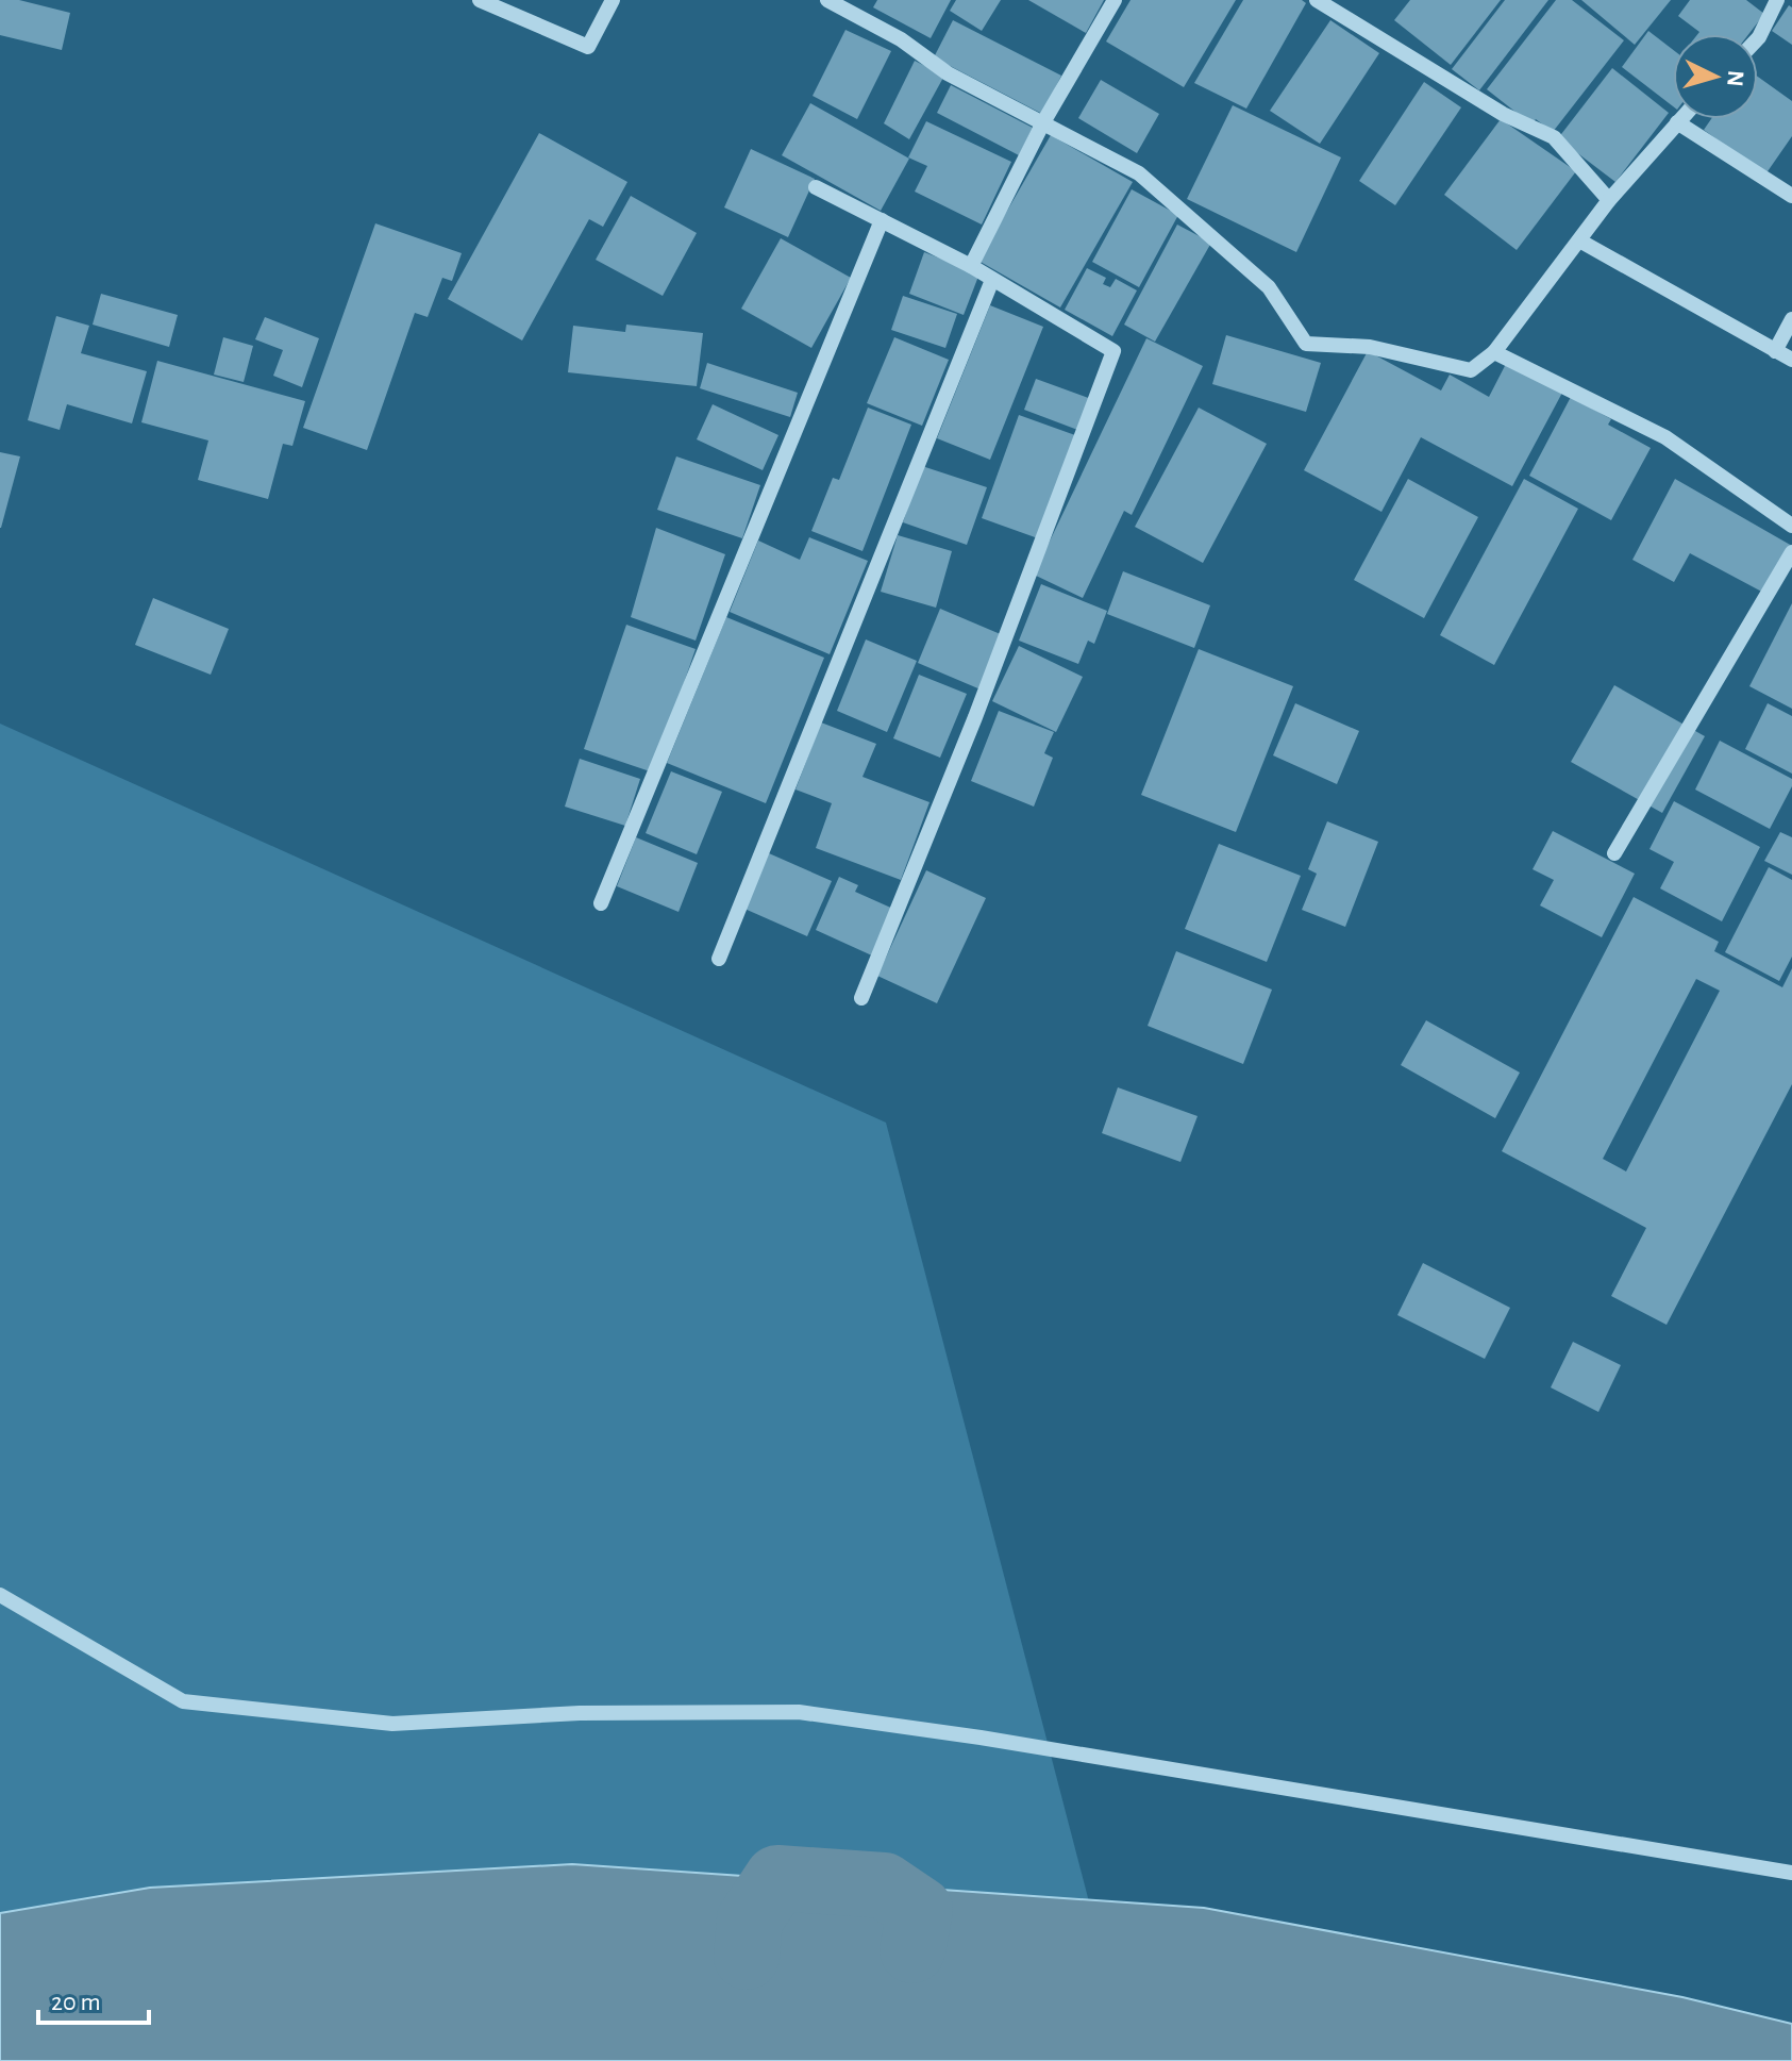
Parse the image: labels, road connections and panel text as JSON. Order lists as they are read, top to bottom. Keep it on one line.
{"scale_bar":"20 m","north":"right"}
